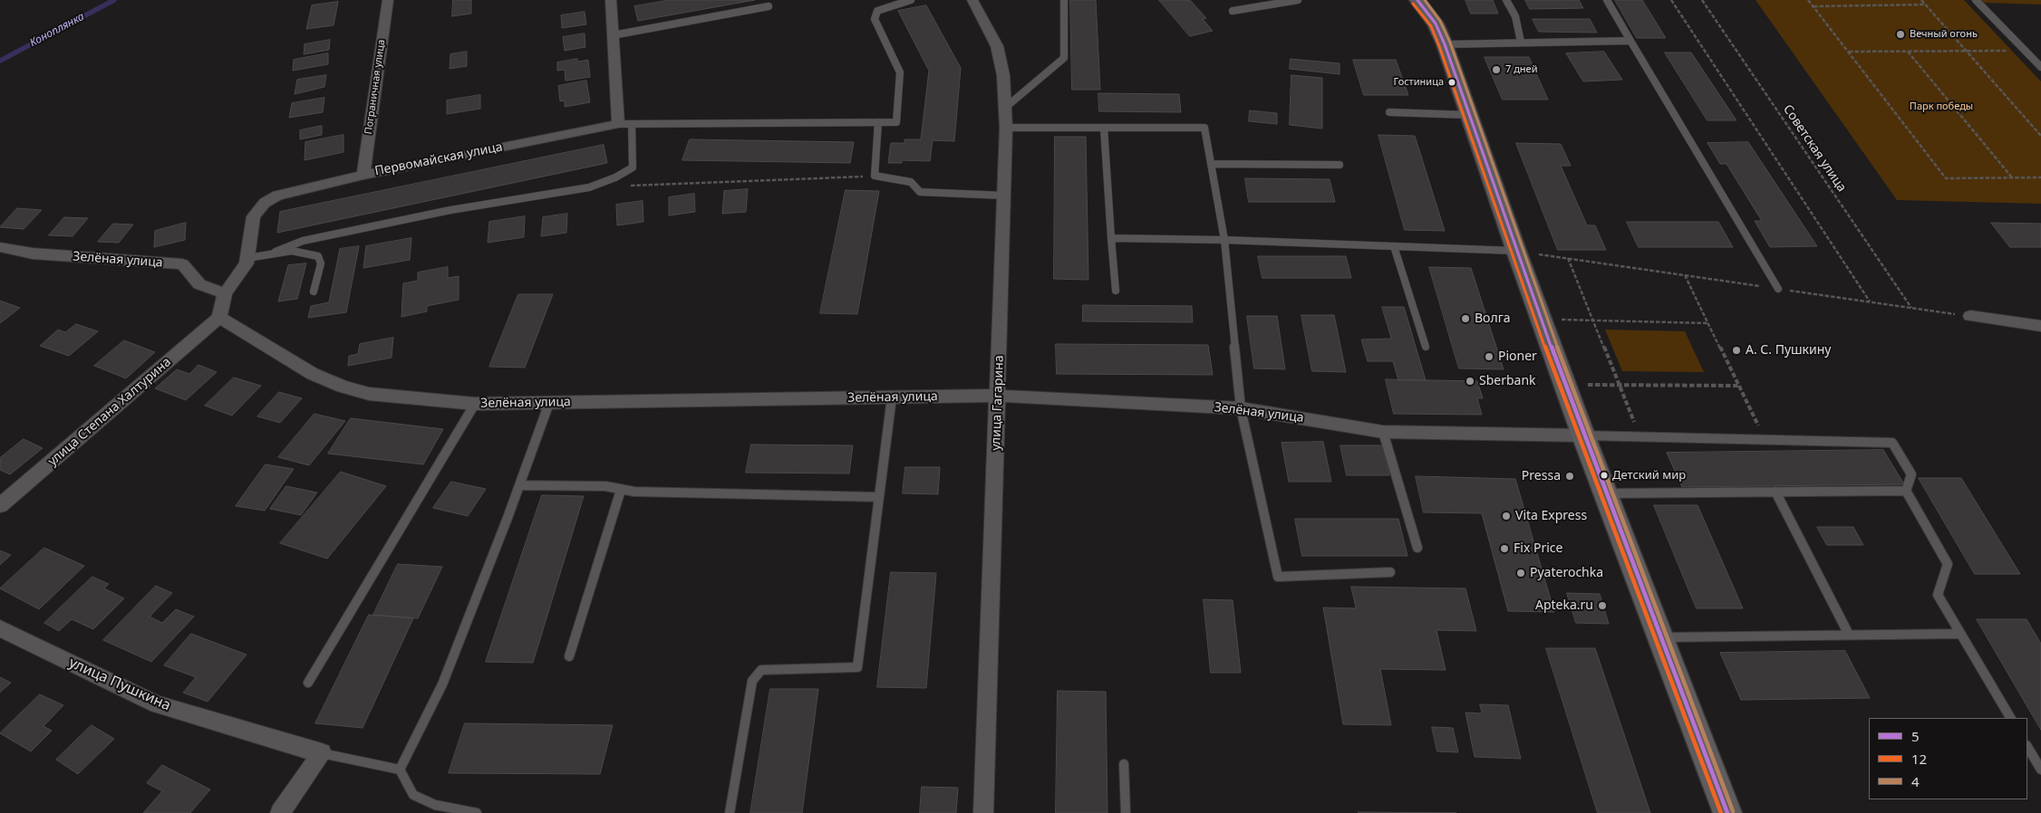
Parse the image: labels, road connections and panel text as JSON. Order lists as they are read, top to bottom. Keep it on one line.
{"streets":{"street":["Пограничная улица","Первомайская улица","Зелёная улица","улица Гагарина","улица Степана Халтурина","улица Пушкина"],"path":["Советская улица"]},"crossings":[["Пограничная улица","Первомайская улица"],["Первомайская улица","Зелёная улица"],["Первомайская улица","улица Степана Халтурина"],["Зелёная улица","улица Гагарина"],["Зелёная улица","улица Степана Халтурина"]],"water":["Коноплянка"],"parks":["Парк победы"],"places":["Вечный огонь","7 дней","Гостиница","Волга","А. С. Пушкину","Pioner","Sberbank","Детский мир","Pressa","Vita Express","Fix Price","Pyaterochka","Apteka.ru"],"lines":["transit line 5","transit line 4","transit line 12"],"legend":["5","12","4"]}
